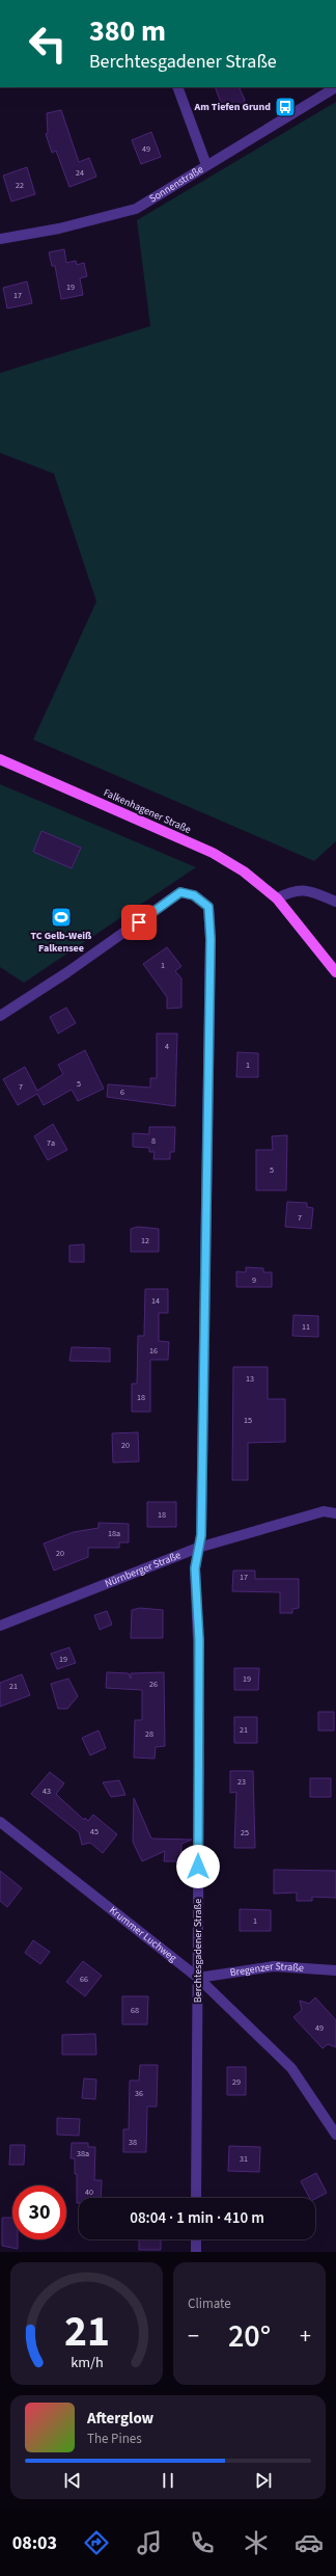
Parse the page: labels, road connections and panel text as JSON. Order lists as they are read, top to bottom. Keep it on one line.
{"streets":{"main road":["Falkenhagener Straße"],"street":["Sonnenstraße","Nürnberger Straße","Krummer Luchweg","Berchtesgadener Straße","Bregenzer Straße"]},"crossings":[["Nürnberger Straße","Berchtesgadener Straße"],["Krummer Luchweg","Berchtesgadener Straße"],["Krummer Luchweg","Bregenzer Straße"],["Berchtesgadener Straße","Bregenzer Straße"]],"places":{"bus stop":["Am Tiefen Grund"],"sports":["TC Gelb-Weiß Falkensee"]},"house_numbers":["49","24","22","19","17","1","4","1","5","7","6","8","7a","5","7","12","9","14","11","16","13","18","15","20","18","18a","20","17","19","19","26","21","21","28","23","43","45","25","1","66","68","49","29","36","38","38a","31","40"],"page":{"turn":["380 m","Berchtesgadener Straße"],"limit":"30","trip":"08:04 · 1 min · 410 m","tile":"Climate","heat":["−","20°","+"],"song":["Afterglow","The Pines"],"tabs":"08:03","gauge":["21","km/h"]}}
